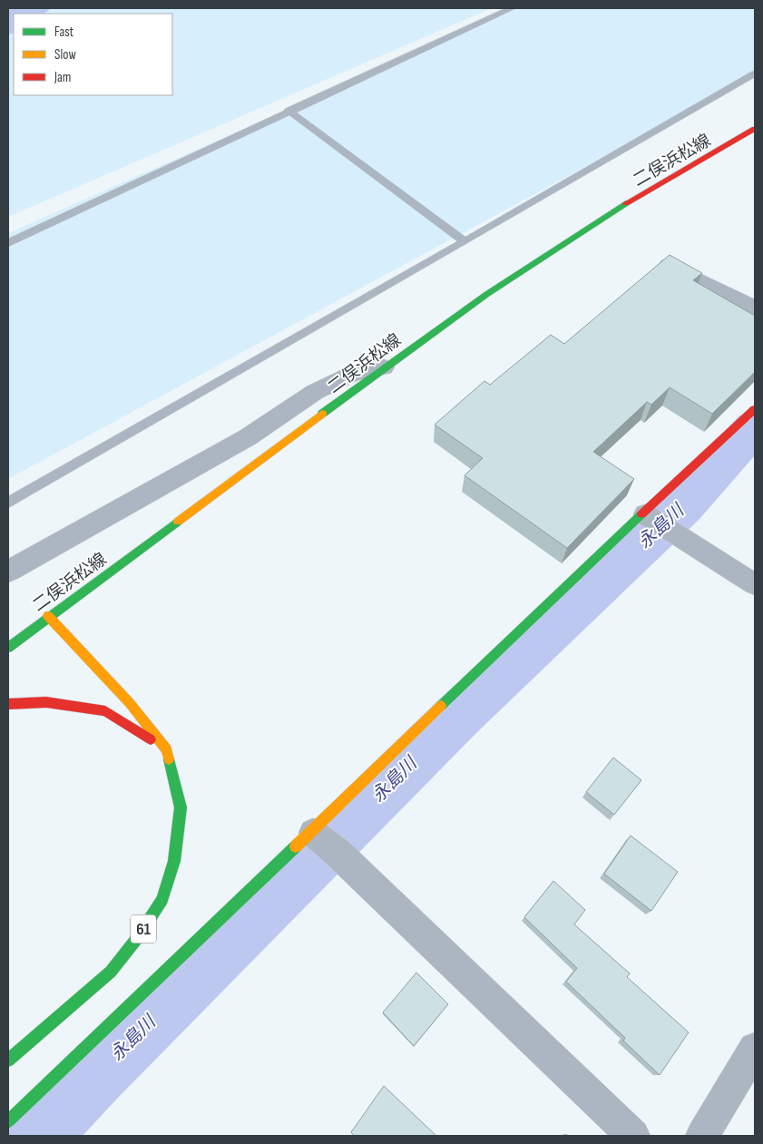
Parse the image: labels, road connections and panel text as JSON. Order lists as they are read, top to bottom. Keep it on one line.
{"streets":{"main road":["二俣浜松線","61"]},"crossings":[["二俣浜松線","61"]],"water":["永島川"],"legend":["Fast","Slow","Jam"]}
